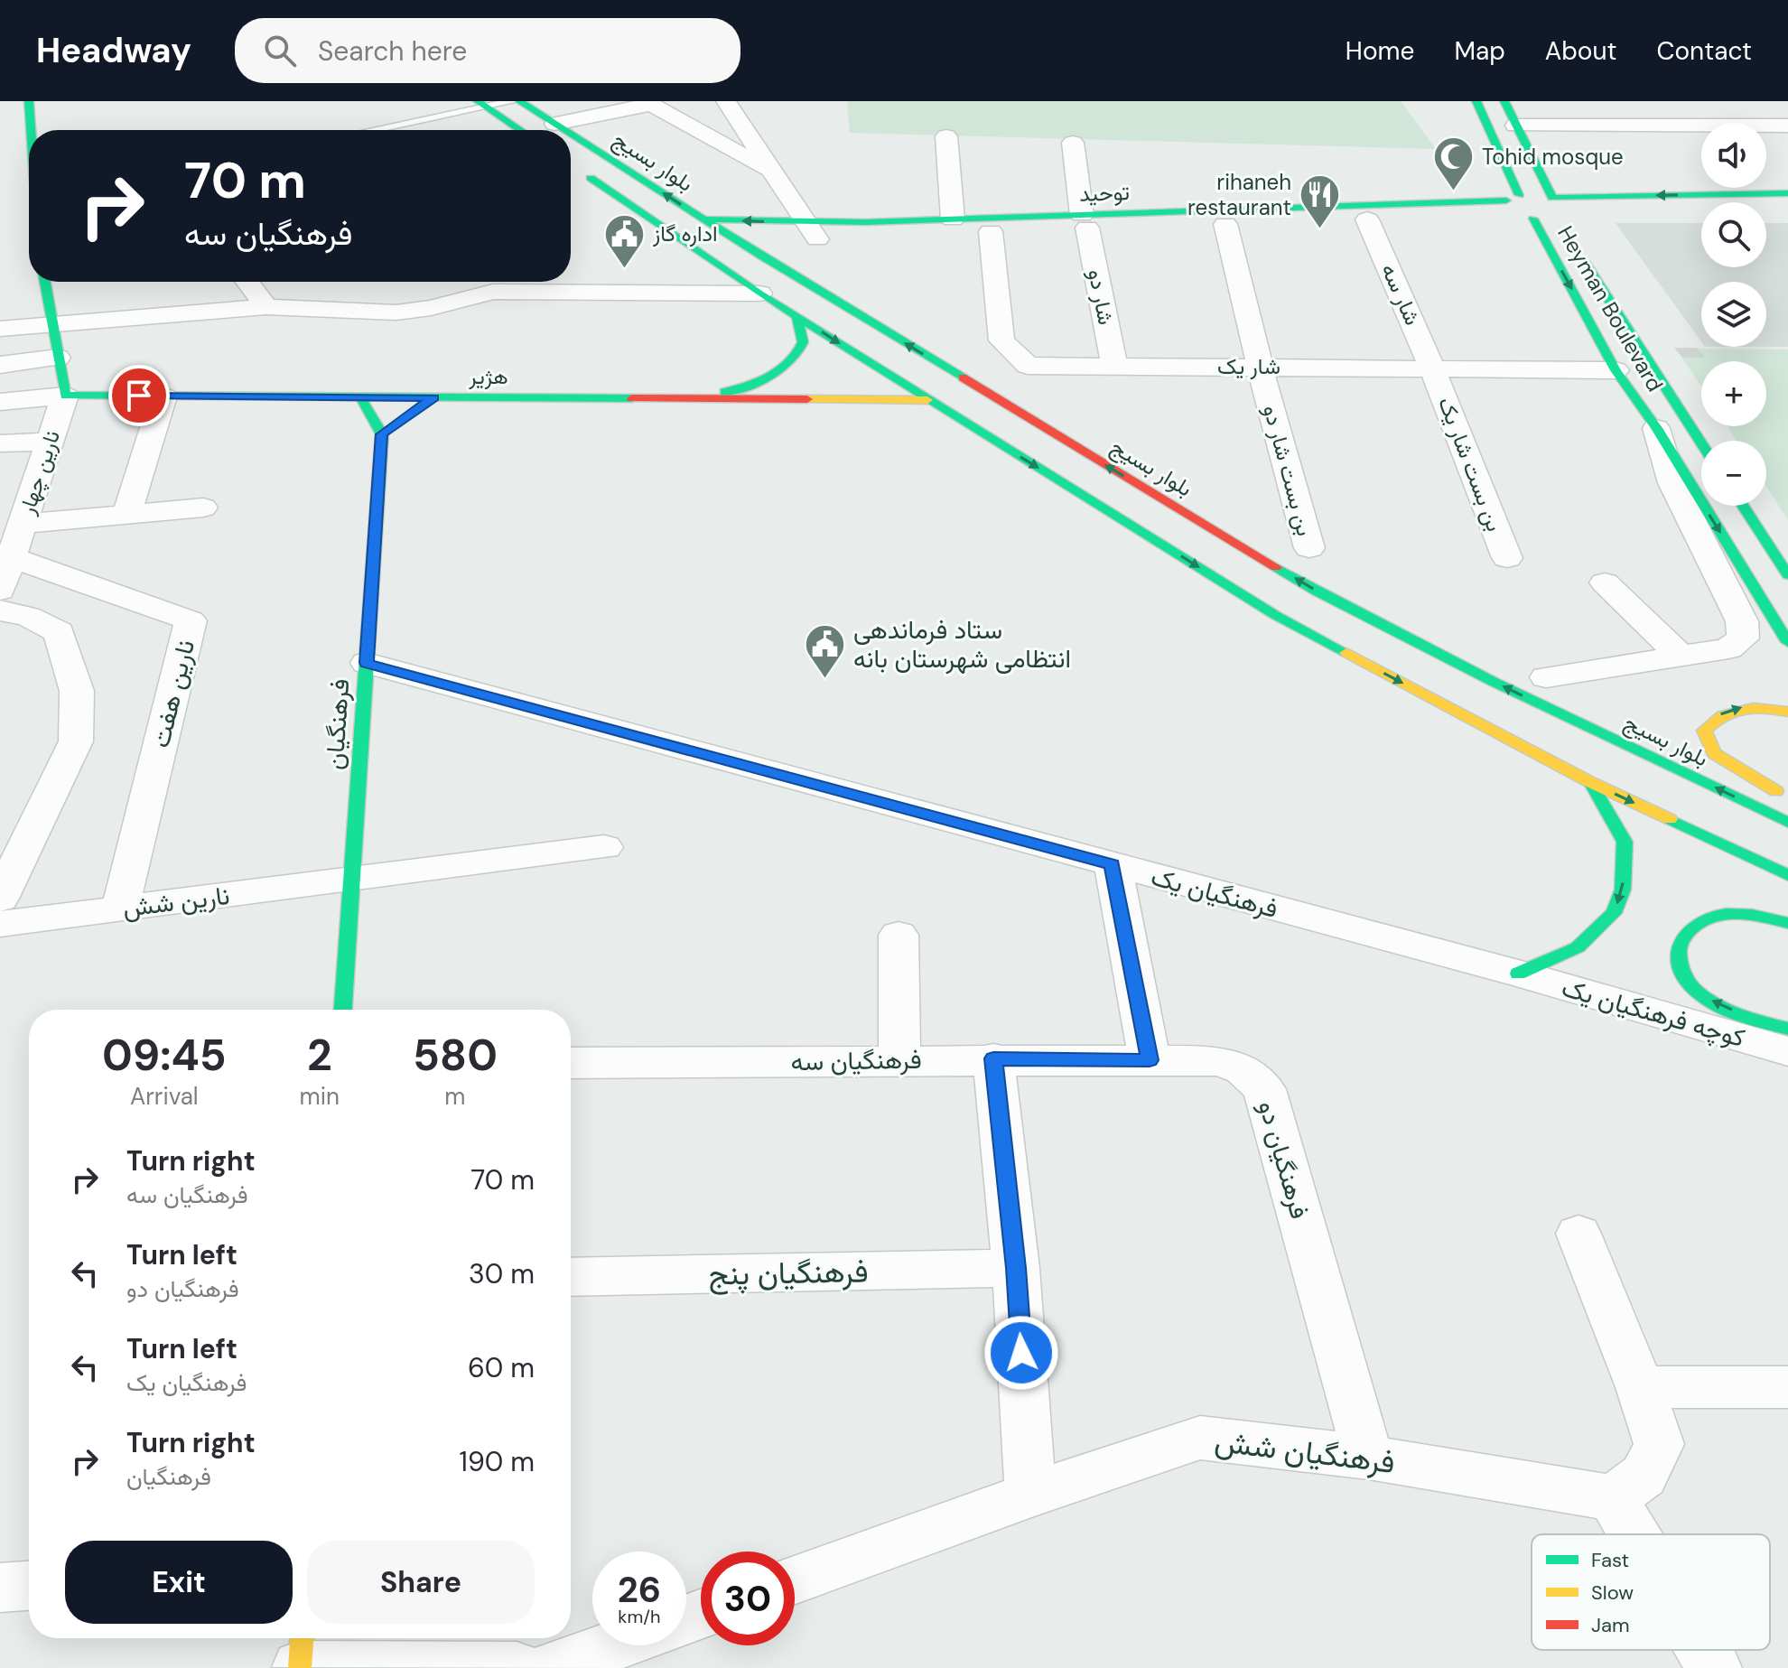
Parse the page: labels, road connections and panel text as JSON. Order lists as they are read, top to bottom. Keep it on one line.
{"streets":{"main road":["بلوار بسیج","توحید","Heyman Boulevard","هژیر","فرهنگیان"],"street":["شار سه","شار دو","شار یک","بن بست شار یک","بن بست شار دو","نارین چهار","نارین هفت","فرهنگیان یک","نارین شش","کوچه فرهنگیان یک","فرهنگیان سه","فرهنگیان دو","فرهنگیان پنج","فرهنگیان شش"]},"crossings":[["بلوار بسیج","توحید"],["بلوار بسیج","هژیر"],["توحید","شار سه"],["توحید","شار دو"],["توحید","Heyman Boulevard"],["توحید","شار یک"],["توحید","بن بست شار دو"],["شار سه","شار یک"],["شار سه","بن بست شار یک"],["شار دو","شار یک"],["Heyman Boulevard","شار یک"],["شار یک","بن بست شار یک"],["شار یک","بن بست شار دو"],["هژیر","نارین چهار"],["هژیر","فرهنگیان"],["نارین چهار","نارین هفت"],["نارین هفت","نارین شش"],["فرهنگیان","فرهنگیان یک"],["فرهنگیان","نارین شش"],["فرهنگیان یک","کوچه فرهنگیان یک"],["فرهنگیان سه","فرهنگیان دو"],["فرهنگیان دو","فرهنگیان شش"]],"places":{"mosque":["Tohid mosque"],"restaurant":["rihaneh restaurant"],"public building":["اداره گاز","ستاد فرماندهی انتظامی شهرستان بانه"]},"legend":["Fast","Slow","Jam"],"page":{"header":"Headway","search":"Search here","nav":["Home","Map","About","Contact"],"map_buttons":["+","−"],"turn":["70 m","فرهنگیان سه"],"eta":["09:45","Arrival","2","min","580","m"],"list":[{"name":"Turn right","note":"فرهنگیان سه","value":"70 m"},{"name":"Turn left","note":"فرهنگیان دو","value":"30 m"},{"name":"Turn left","note":"فرهنگیان یک","value":"60 m"},{"name":"Turn right","note":"فرهنگیان","value":"190 m"}],"buttons":["Exit","Share"],"speed":"26 km/h","limit":"30"}}
